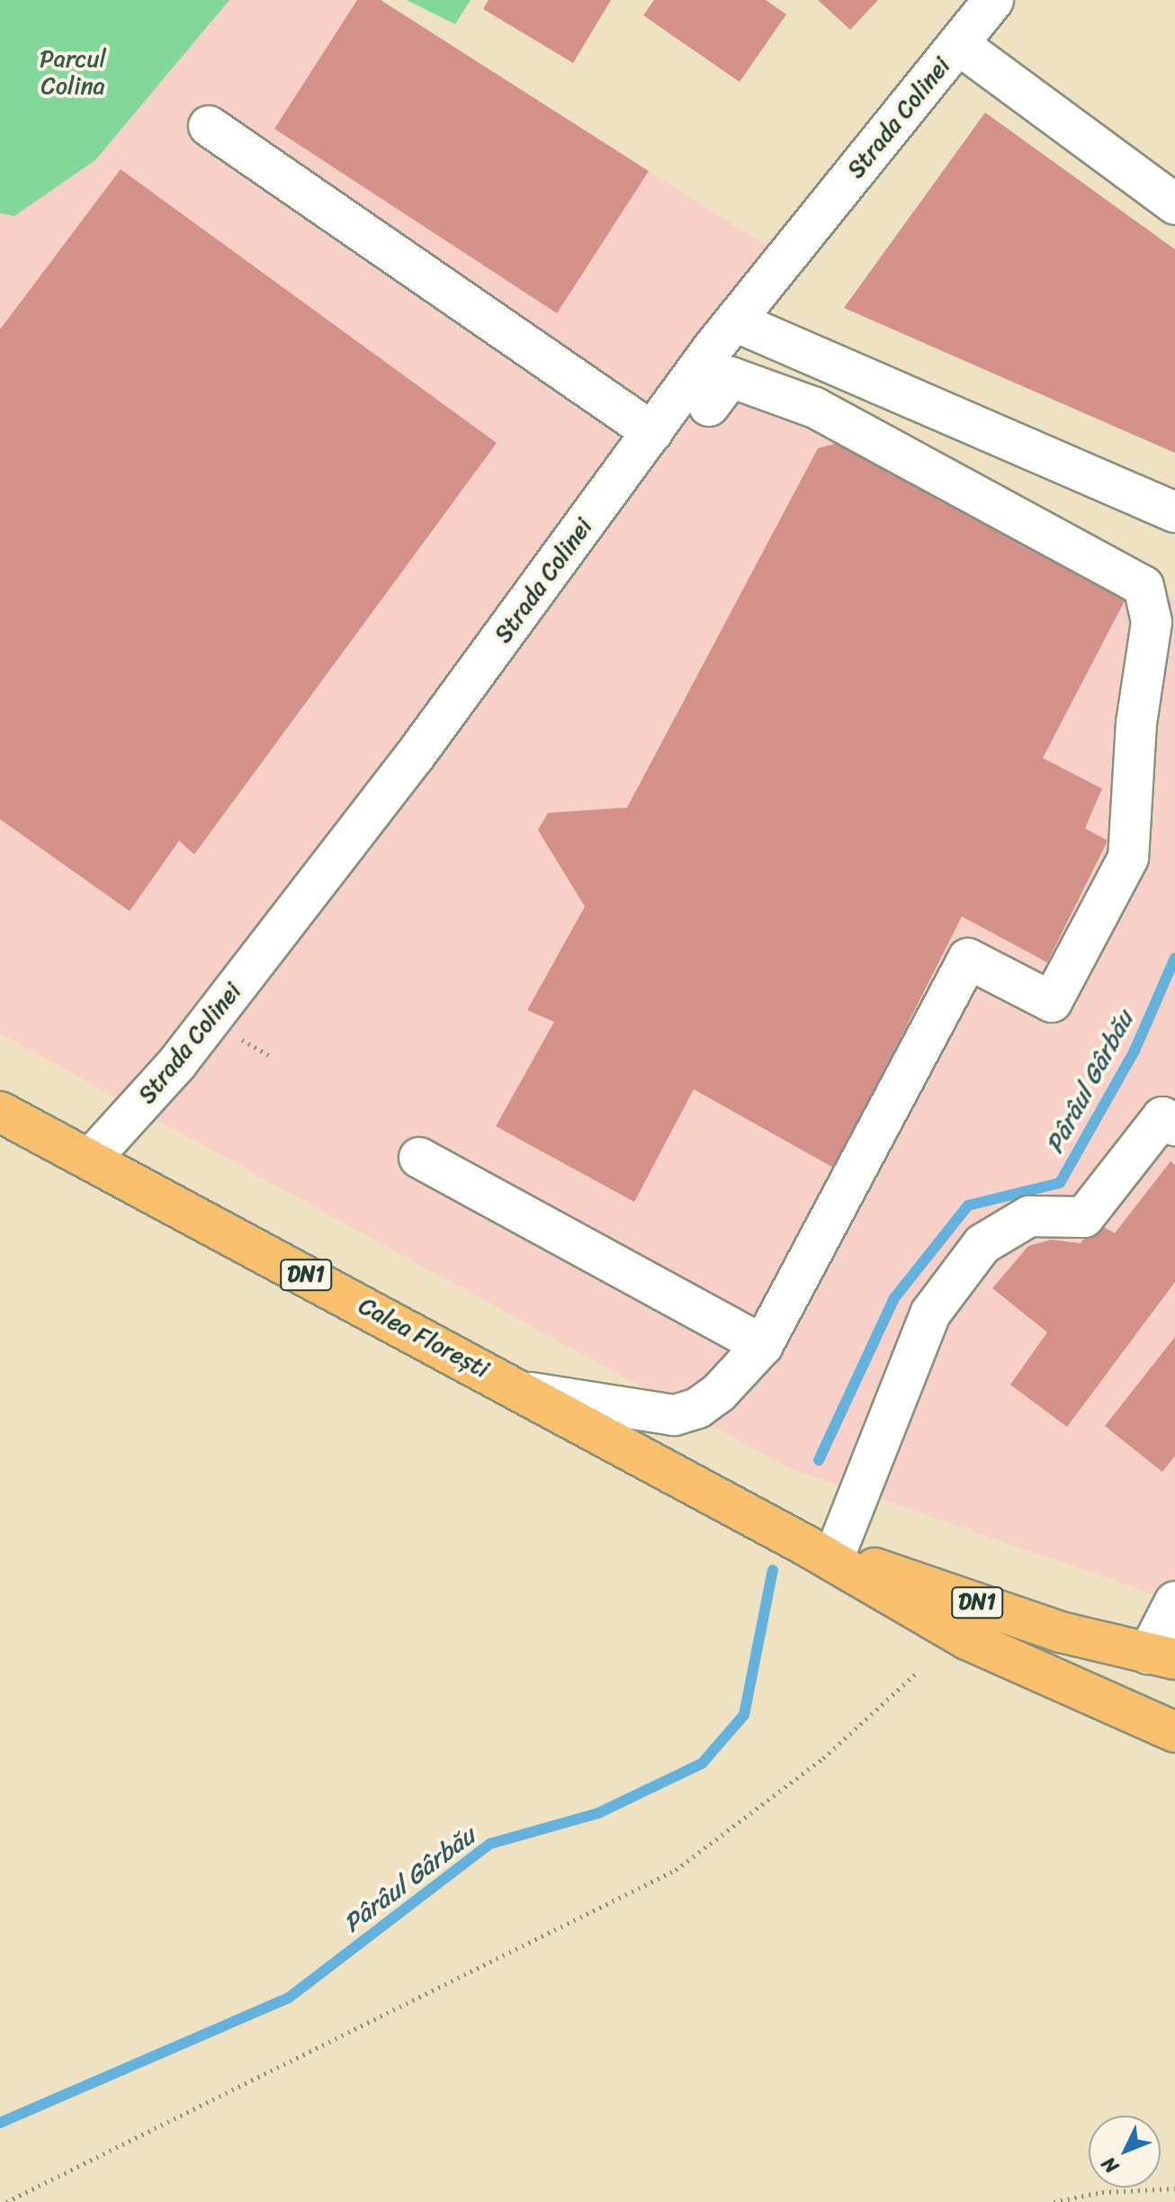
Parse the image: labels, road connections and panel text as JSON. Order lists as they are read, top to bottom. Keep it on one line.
{"streets":{"main road":["DN1","Calea Florești"],"street":["Strada Colinei"]},"crossings":[["Strada Colinei","Calea Florești"],["DN1","Calea Florești"]],"water":["Pârâul Gârbău"],"parks":["Parcul Colina"],"north":"bottom left"}
